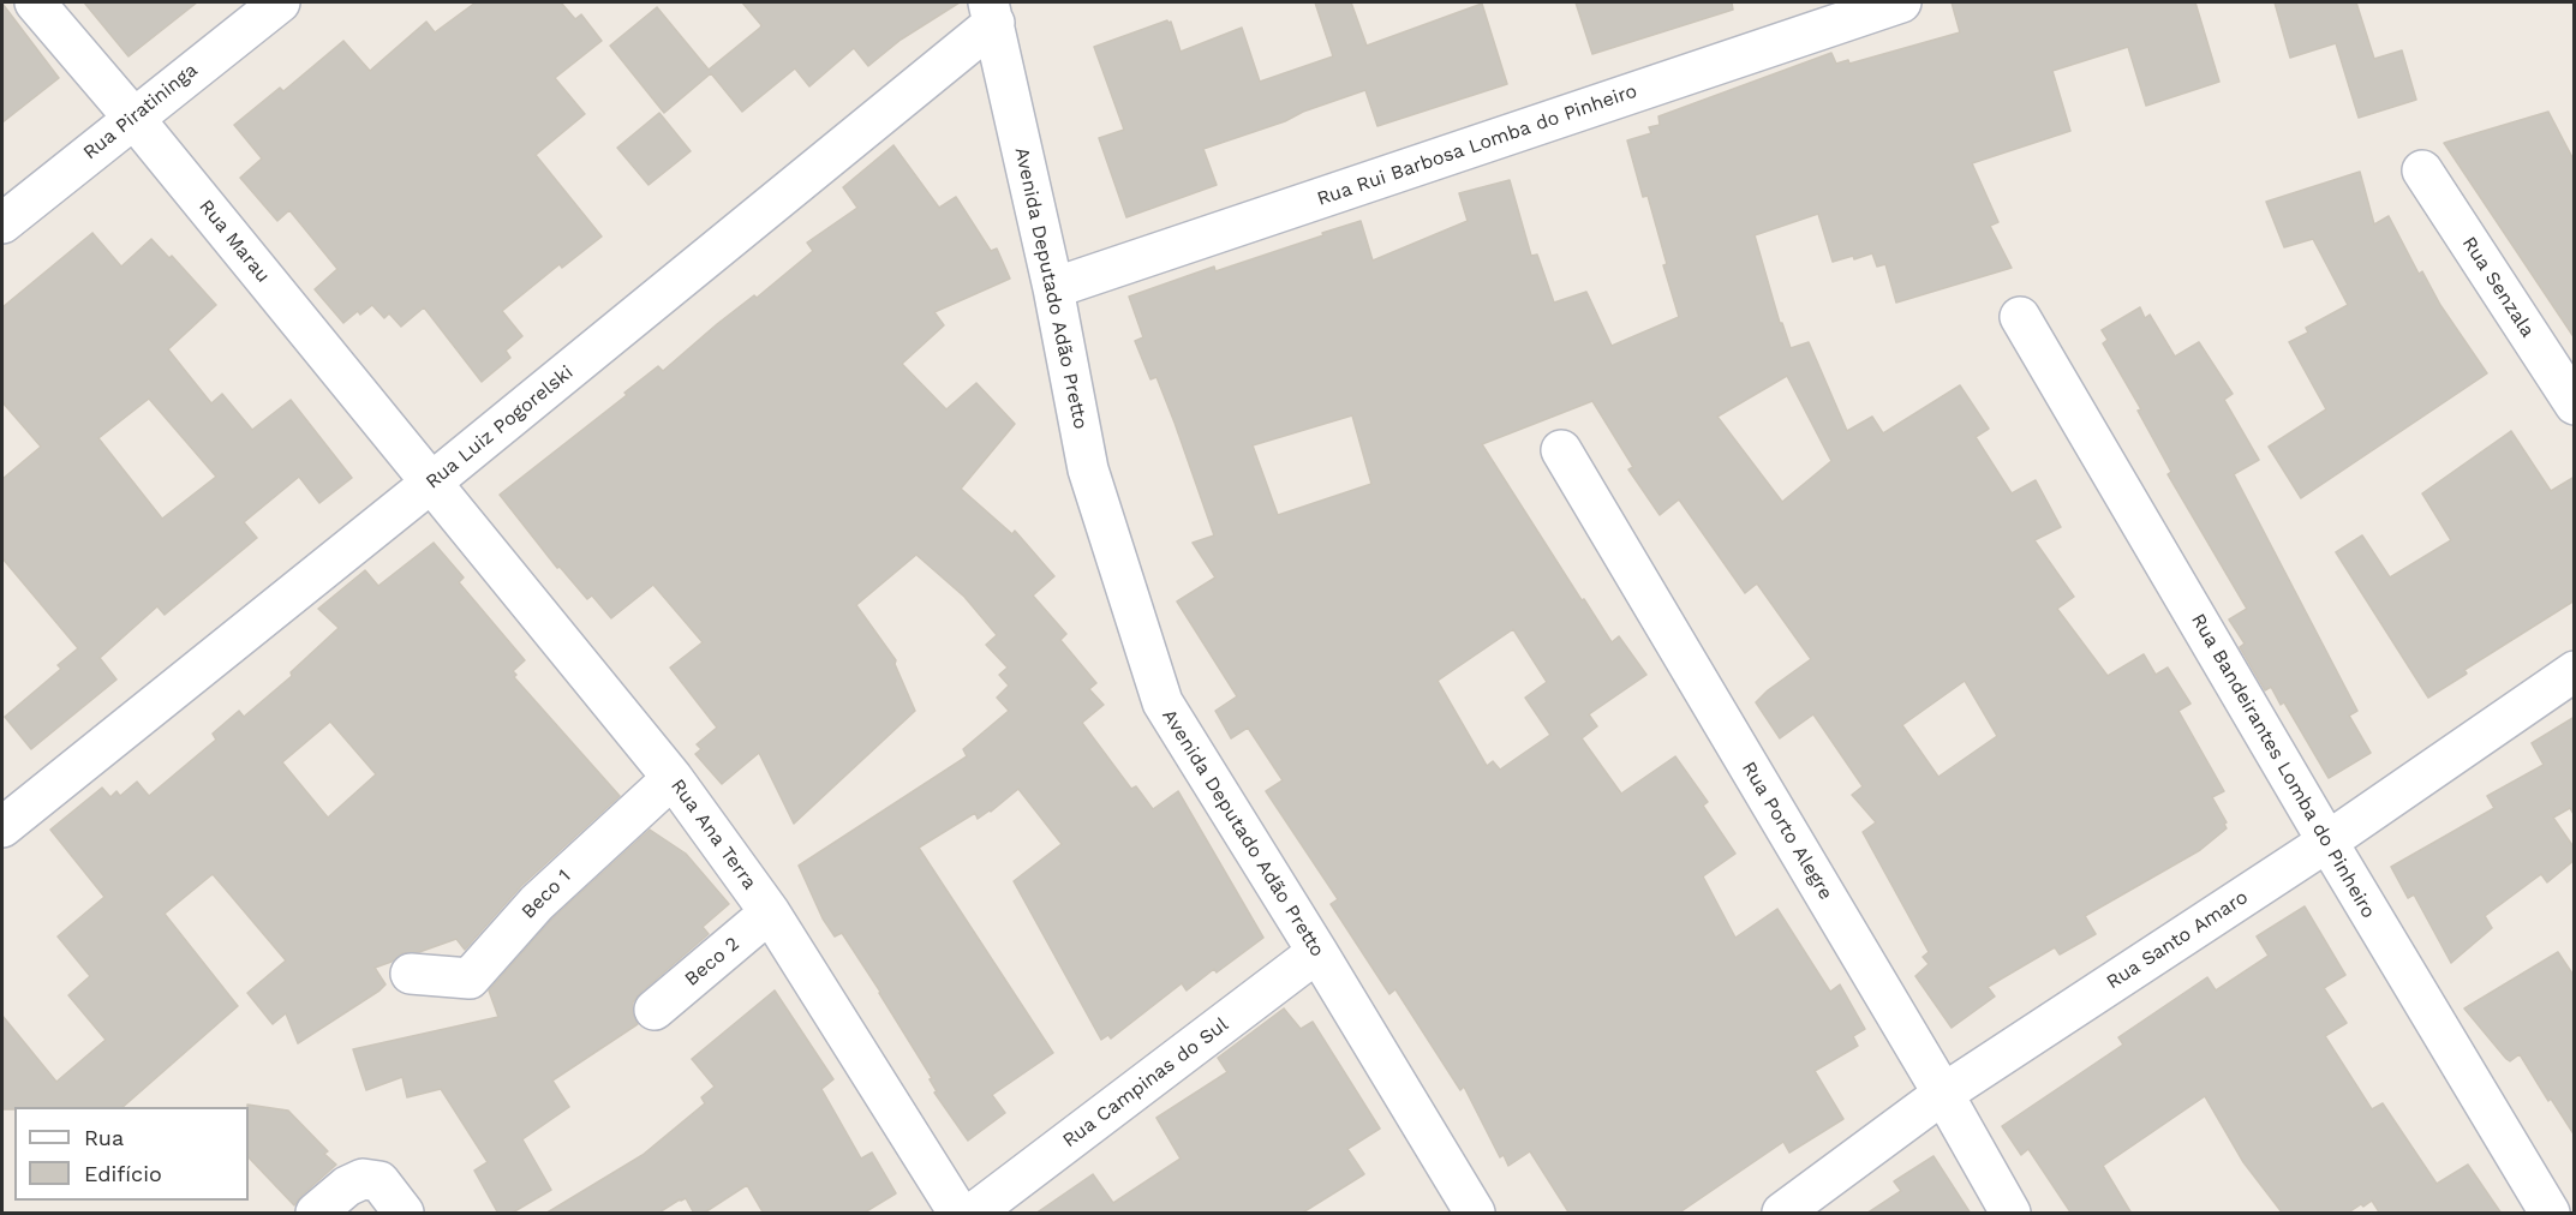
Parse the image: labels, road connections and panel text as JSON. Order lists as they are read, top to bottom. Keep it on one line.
{"streets":{"street":["Rua Piratininga","Rua Rui Barbosa Lomba do Pinheiro","Rua Marau","Rua Senzala","Avenida Deputado Adão Pretto","Rua Luiz Pogorelski","Rua Bandeirantes Lomba do Pinheiro","Rua Porto Alegre","Rua Ana Terra","Beco 1","Rua Santo Amaro","Beco 2","Rua Campinas do Sul"]},"crossings":[["Rua Piratininga","Rua Marau"],["Rua Rui Barbosa Lomba do Pinheiro","Avenida Deputado Adão Pretto"],["Rua Marau","Rua Luiz Pogorelski"],["Rua Marau","Rua Ana Terra"],["Avenida Deputado Adão Pretto","Rua Luiz Pogorelski"],["Avenida Deputado Adão Pretto","Rua Campinas do Sul"],["Rua Luiz Pogorelski","Rua Ana Terra"],["Rua Bandeirantes Lomba do Pinheiro","Rua Santo Amaro"],["Rua Porto Alegre","Rua Santo Amaro"],["Rua Ana Terra","Beco 1"],["Rua Ana Terra","Beco 2"]],"legend":["Rua","Edifício"]}
